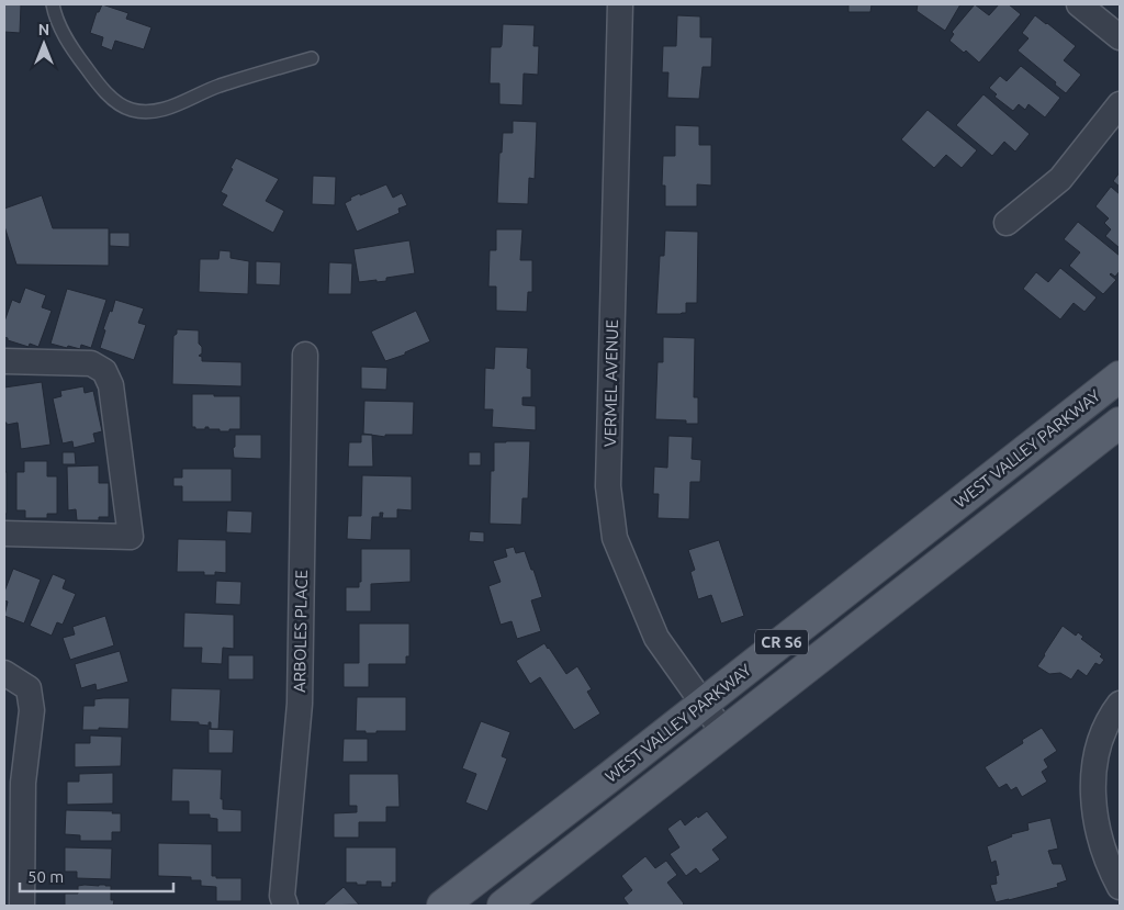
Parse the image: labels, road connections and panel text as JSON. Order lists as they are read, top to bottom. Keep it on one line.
{"streets":{"main road":["WEST VALLEY PARKWAY","CR S6"],"street":["VERMEL AVENUE","ARBOLES PLACE"]},"crossings":[["VERMEL AVENUE","WEST VALLEY PARKWAY"],["VERMEL AVENUE","CR S6"]],"scale_bar":"50 m","north":"top"}
